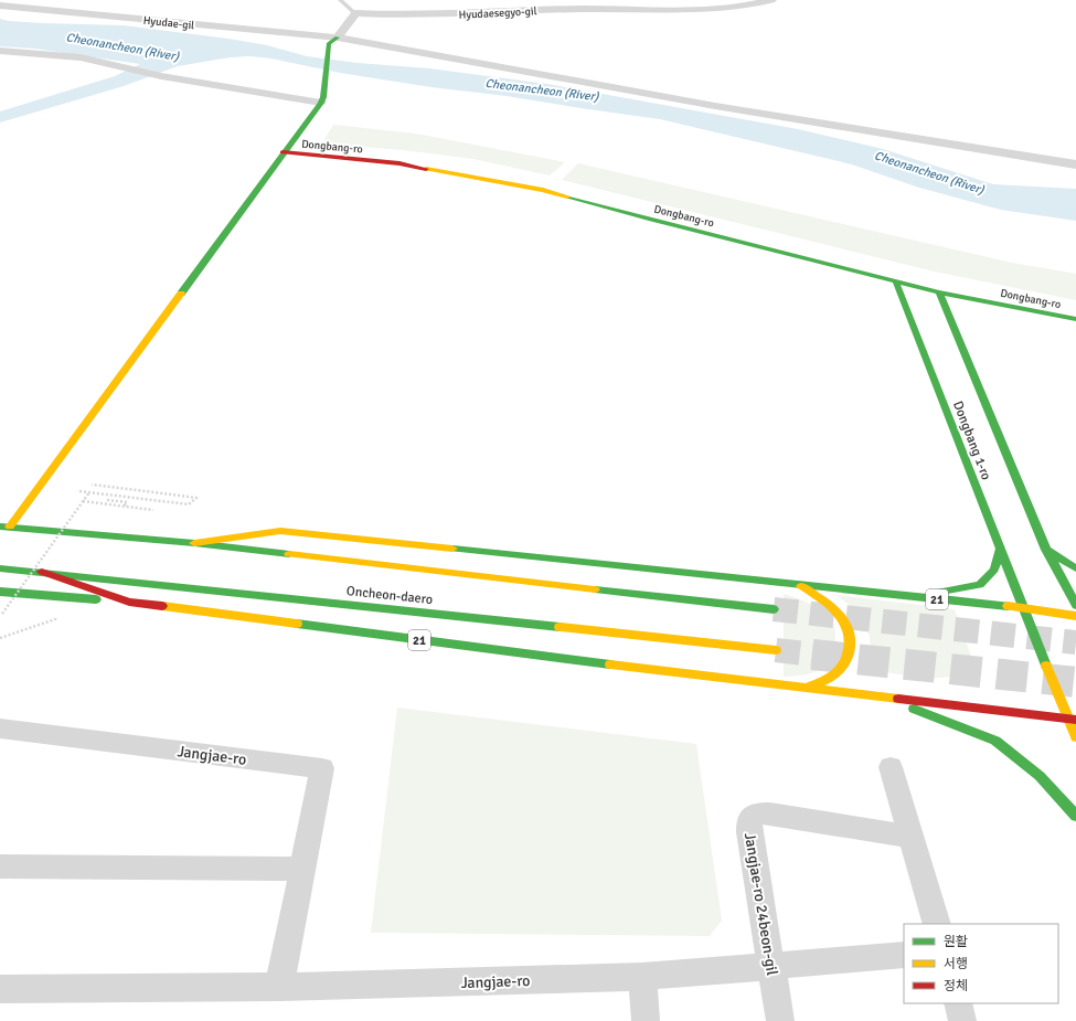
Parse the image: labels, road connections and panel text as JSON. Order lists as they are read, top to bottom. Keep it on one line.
{"streets":{"main road":["Dongbang-ro","Dongbang 1-ro","Oncheon-daero","21"],"street":["Hyudaesegyo-gil","Hyudae-gil","Jangjae-ro","Jangjae-ro 24beon-gil"]},"crossings":[["Dongbang-ro","Dongbang 1-ro"],["Dongbang 1-ro","21"],["Oncheon-daero","21"],["Jangjae-ro","Jangjae-ro 24beon-gil"]],"water":["Cheonancheon (River)"],"legend":["원활","서행","정체"]}
